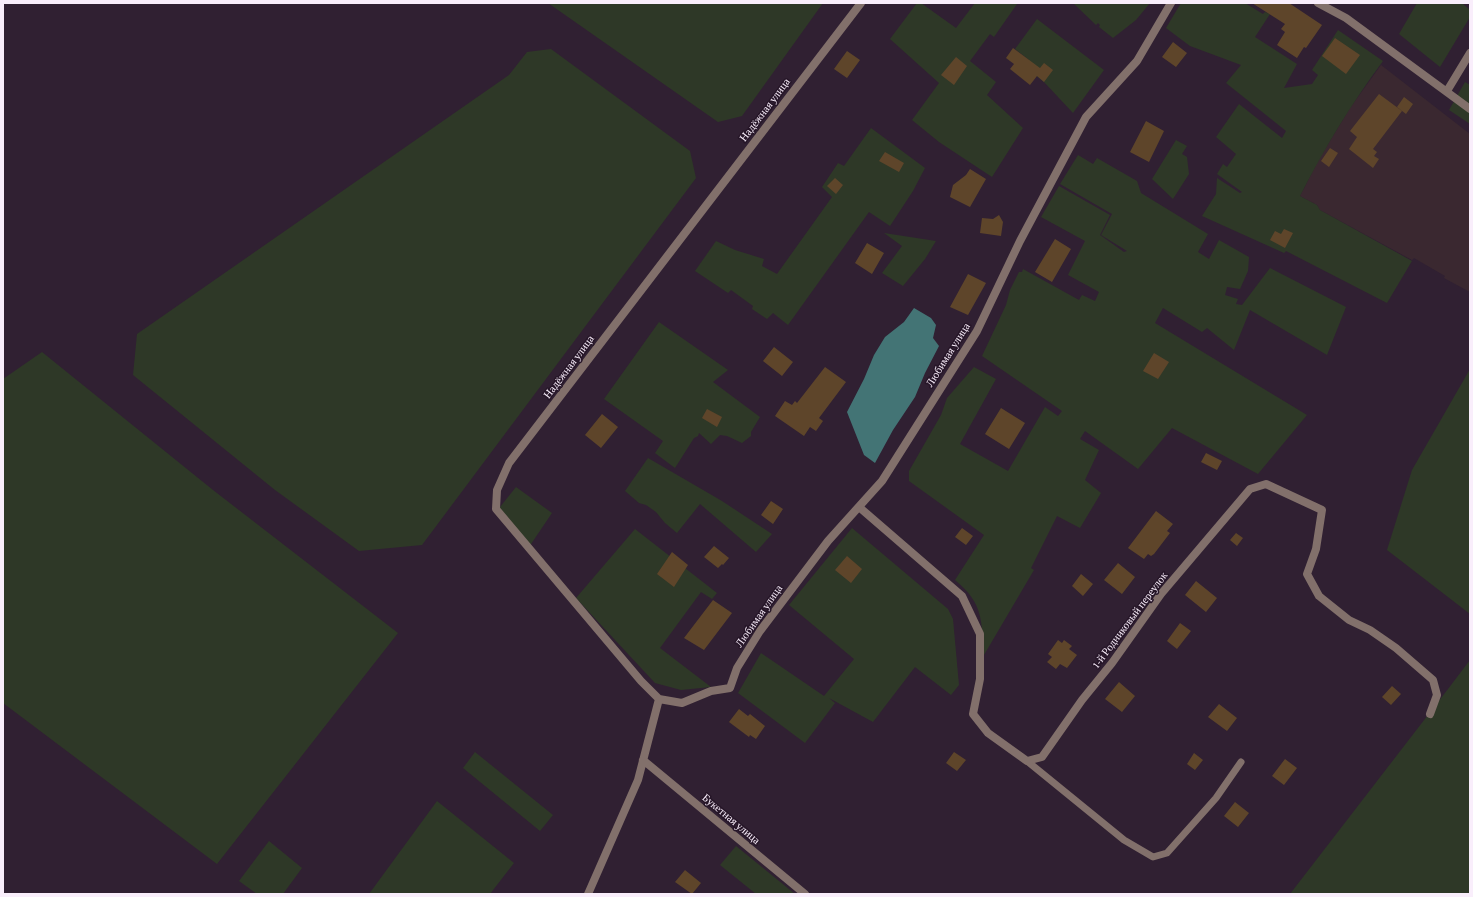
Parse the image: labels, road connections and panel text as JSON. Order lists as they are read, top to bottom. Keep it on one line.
{"streets":{"street":["Надёжная улица","Любимая улица","1-й Родниковый переулок","Букетная улица"]},"crossings":[["Надёжная улица","Любимая улица"]]}
